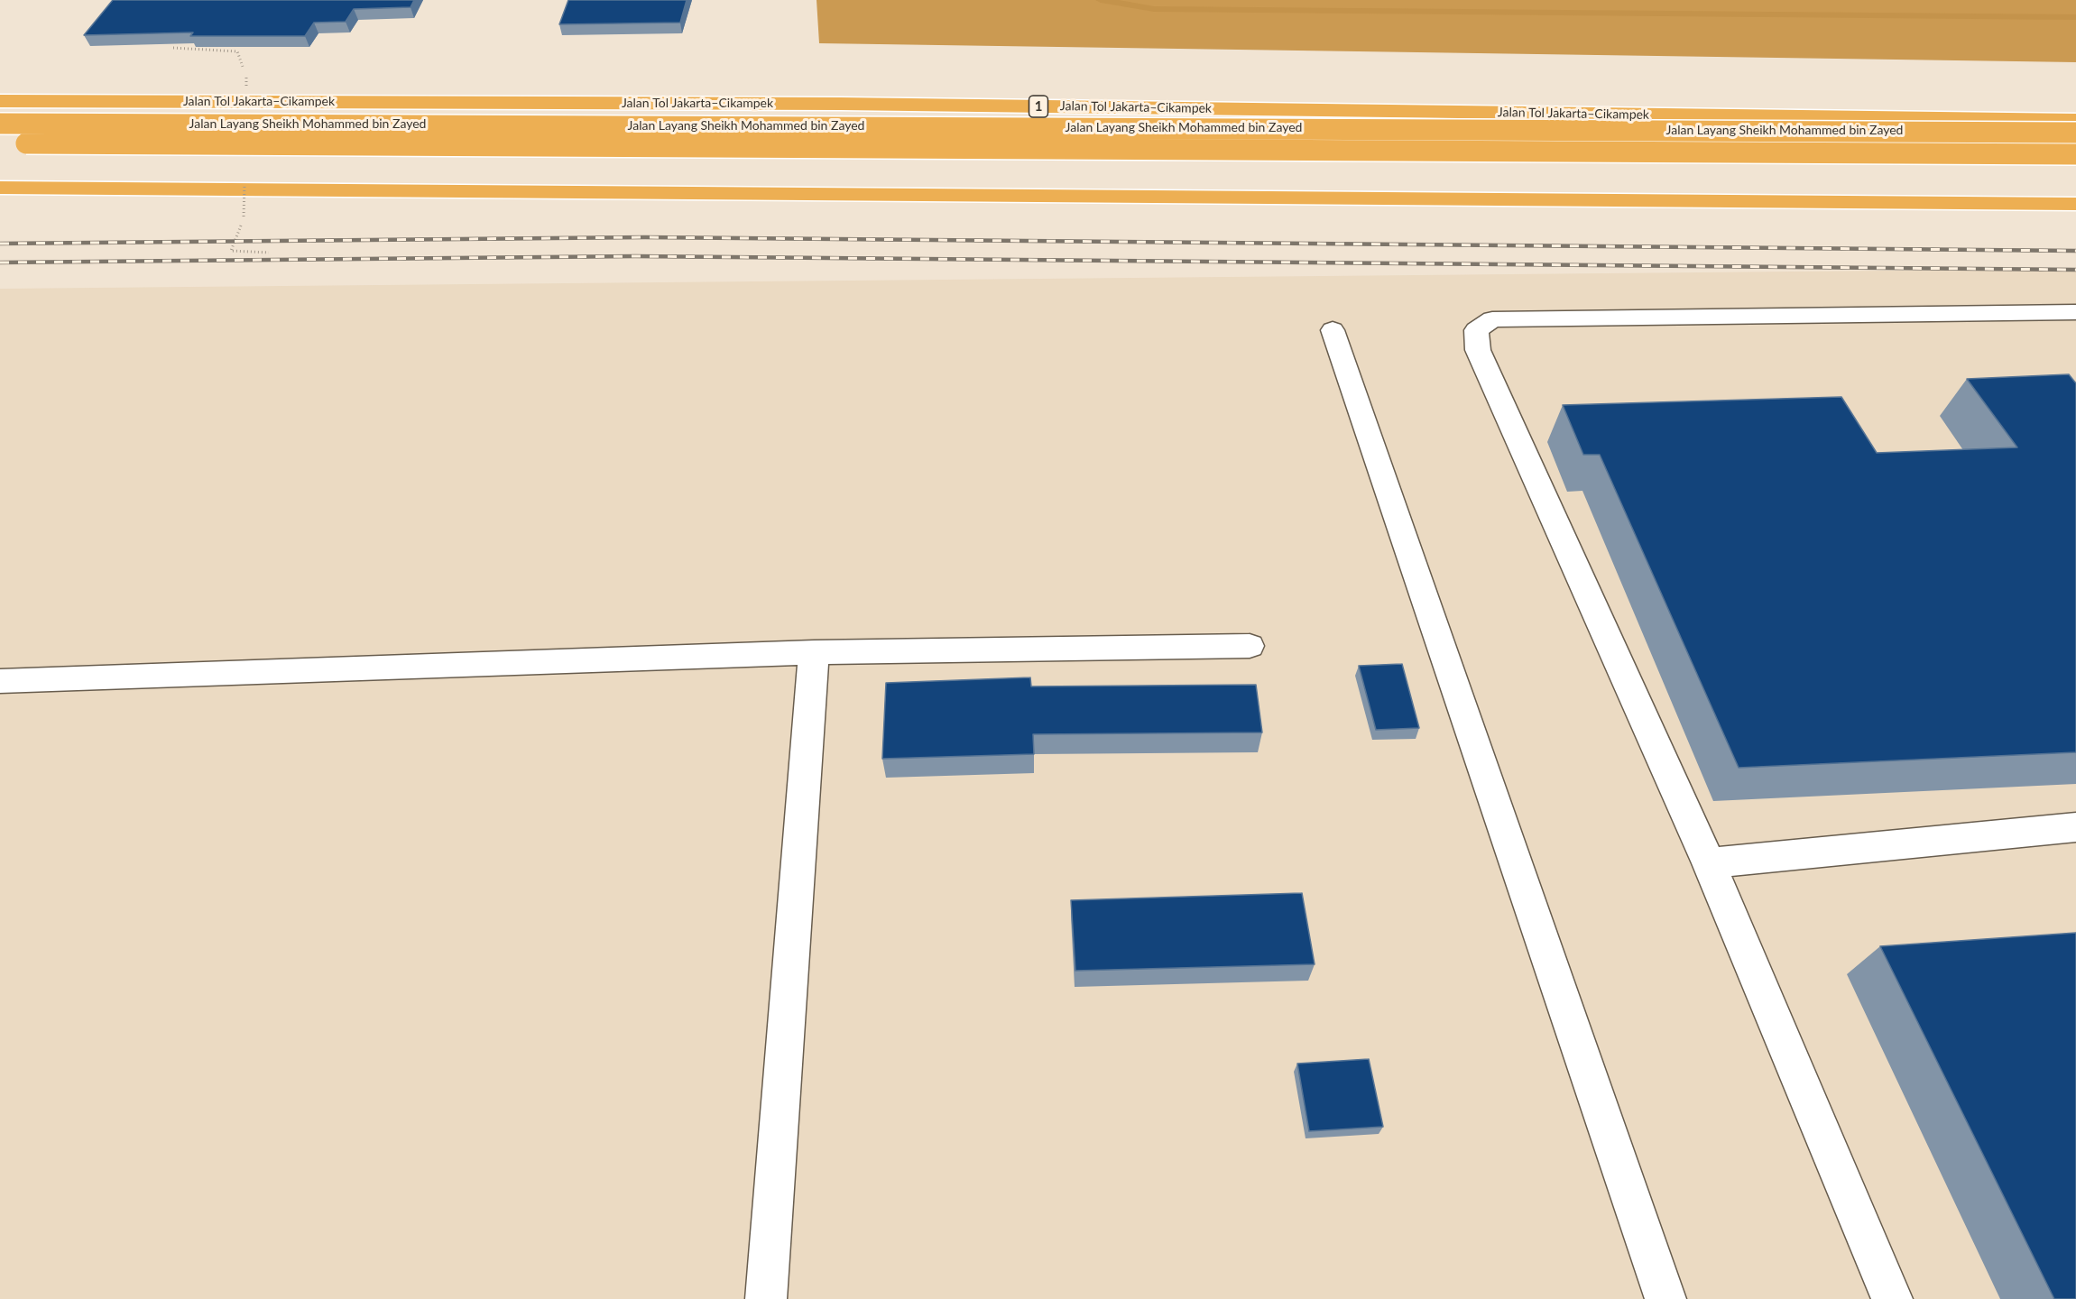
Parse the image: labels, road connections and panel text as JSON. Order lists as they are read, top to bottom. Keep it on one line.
{"streets":{"highway":["Jalan Tol Jakarta–Cikampek","1","Jalan Layang Sheikh Mohammed bin Zayed"]}}
